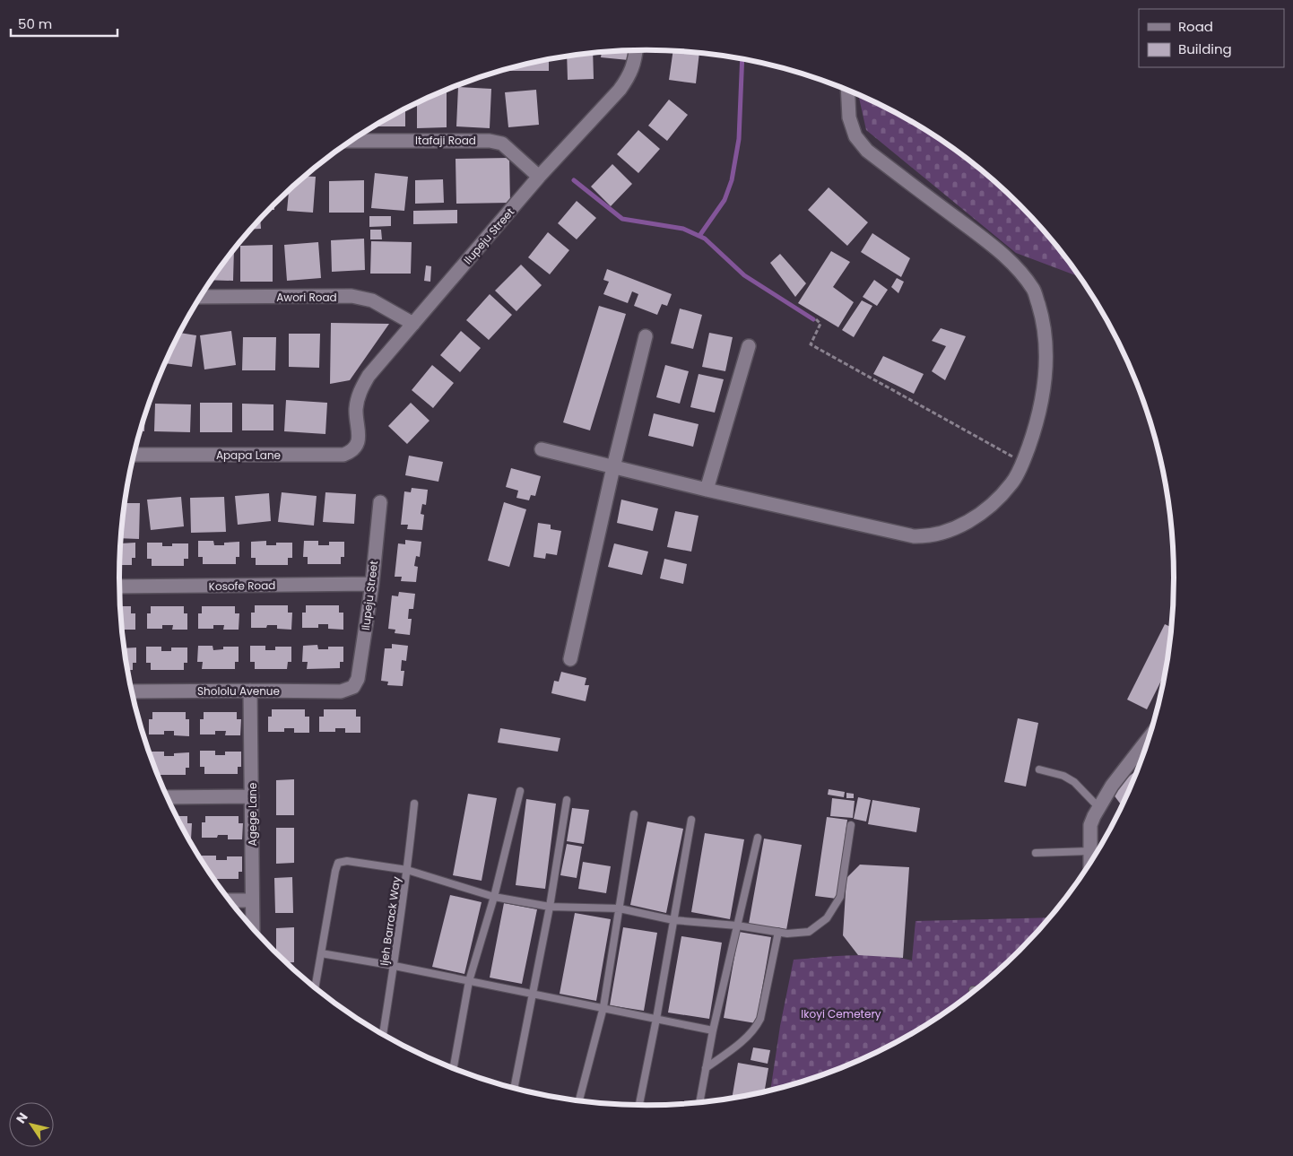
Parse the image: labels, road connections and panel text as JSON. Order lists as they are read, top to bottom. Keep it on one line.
{"streets":{"street":["Itafaji Road","Ilupeju Street","Awori Road","Apapa Lane","Kosofe Road","Shololu Avenue","Agege Lane"],"lane":["Ijeh Barrack Way"]},"crossings":[["Itafaji Road","Ilupeju Street"],["Ilupeju Street","Awori Road"],["Ilupeju Street","Apapa Lane"],["Ilupeju Street","Kosofe Road"],["Ilupeju Street","Shololu Avenue"],["Shololu Avenue","Agege Lane"]],"parks":["Ikoyi Cemetery"],"legend":["Road","Building"],"scale_bar":"50 m","north":"top left"}
